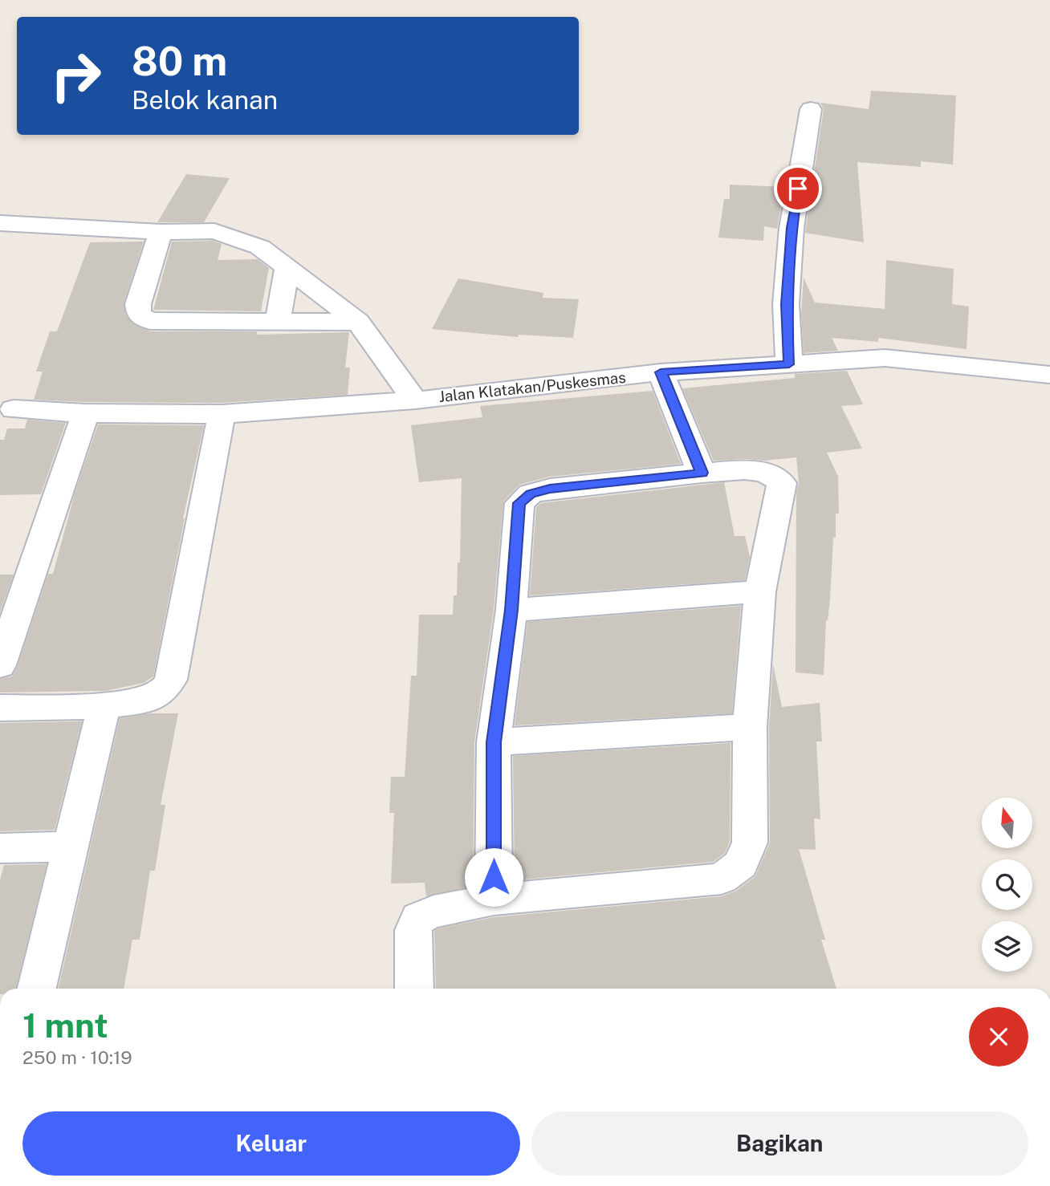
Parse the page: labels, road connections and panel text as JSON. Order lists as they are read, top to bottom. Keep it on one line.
{"streets":{"street":["Jalan Klatakan/Puskesmas"]},"north":"top","page":{"turn":["80 m","Belok kanan"],"heading":["1 mnt","250 m · 10:19"],"buttons":["Keluar","Bagikan"]}}
